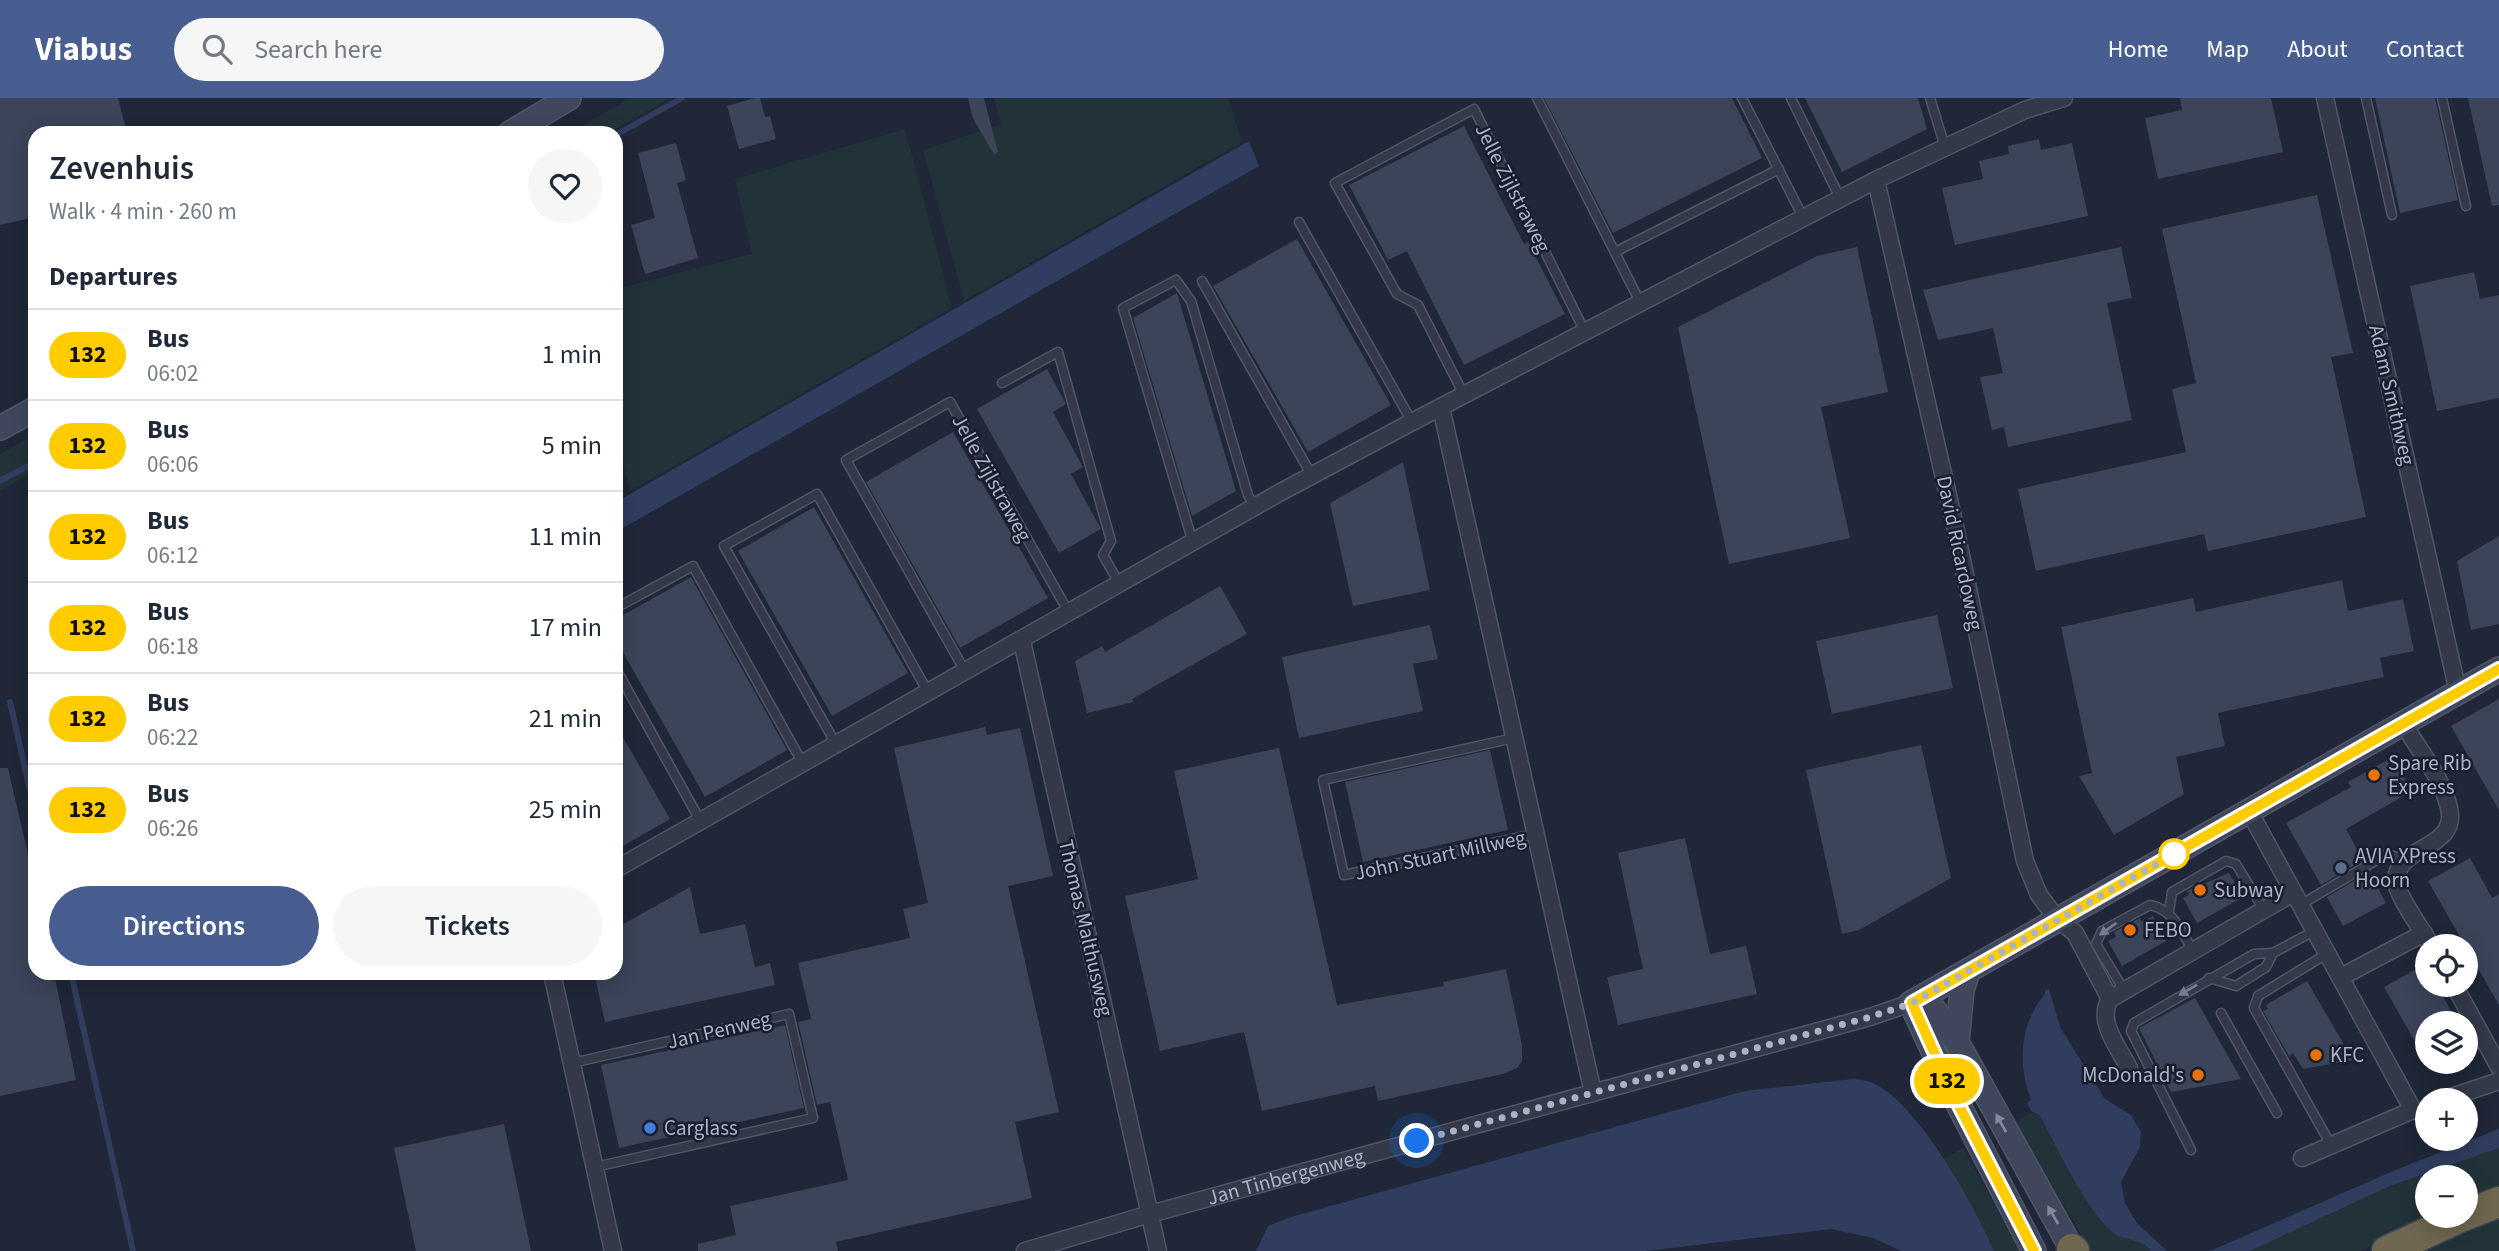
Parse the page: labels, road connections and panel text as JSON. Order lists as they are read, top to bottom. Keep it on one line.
{"streets":{"street":["Adam Smithweg","David Ricardoweg","John Stuart Millweg","Thomas Malthusweg","Jan Tinbergenweg"],"lane":["Jelle Zijlstraweg","Jan Penweg"]},"crossings":[["Adam Smithweg","Jan Tinbergenweg"],["David Ricardoweg","Jan Tinbergenweg"],["John Stuart Millweg","Jan Tinbergenweg"],["Thomas Malthusweg","Jan Tinbergenweg"]],"places":["Spare Rib Express","AVIA XPress Hoorn","Subway","FEBO","KFC","McDonald's","Carglass"],"lines":["bus line 132"],"page":{"header":"Viabus","search":"Search here","nav":["Home","Map","About","Contact"],"on_map":"132","heading":[["Zevenhuis","Walk · 4 min · 260 m"],"Departures"],"list":[{"mark":"132","name":"Bus","note":"06:02","value":"1 min"},{"mark":"132","name":"Bus","note":"06:06","value":"5 min"},{"mark":"132","name":"Bus","note":"06:12","value":"11 min"},{"mark":"132","name":"Bus","note":"06:18","value":"17 min"},{"mark":"132","name":"Bus","note":"06:22","value":"21 min"},{"mark":"132","name":"Bus","note":"06:26","value":"25 min"}],"buttons":["Directions","Tickets"],"map_buttons":["+","−"]}}
